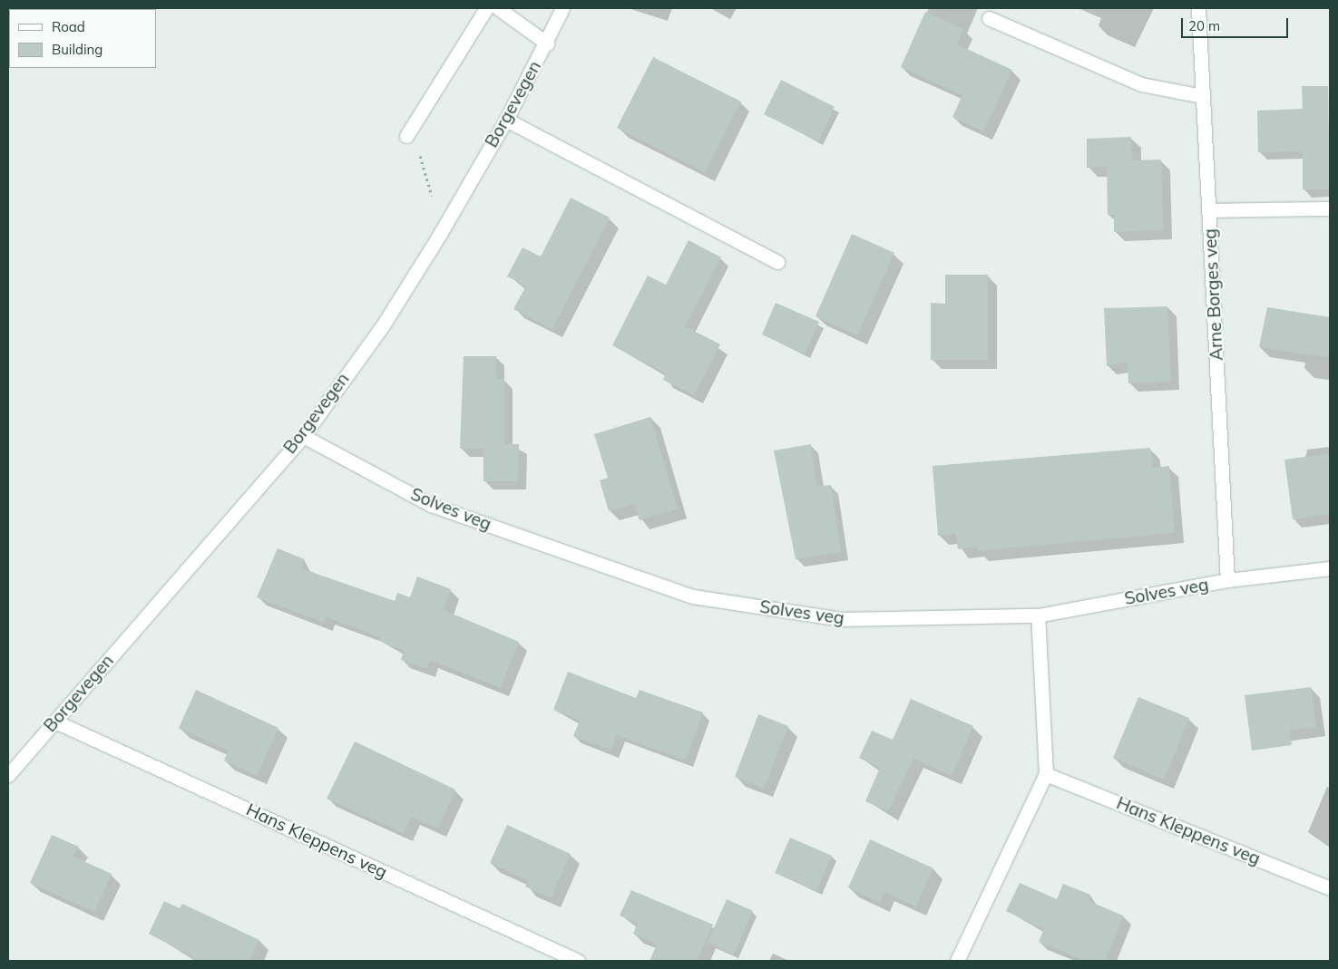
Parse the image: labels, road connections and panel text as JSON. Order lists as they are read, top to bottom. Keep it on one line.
{"streets":{"street":["Borgevegen","Arne Borges veg","Solves veg","Hans Kleppens veg"]},"crossings":[["Borgevegen","Solves veg"],["Borgevegen","Hans Kleppens veg"],["Arne Borges veg","Solves veg"]],"legend":["Road","Building"],"scale_bar":"20 m"}
